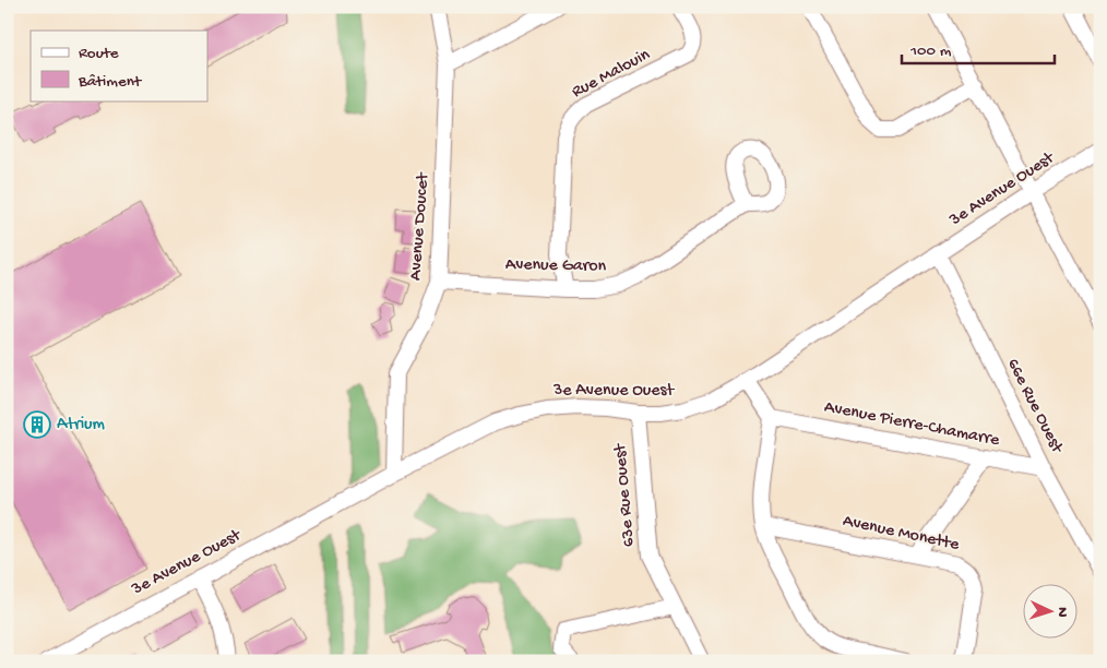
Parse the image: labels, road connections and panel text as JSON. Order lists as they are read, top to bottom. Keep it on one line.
{"streets":{"street":["Rue Malouin","3e Avenue Ouest","Avenue Doucet","Avenue Garon","66e Rue Ouest","Avenue Pierre-Chamarre","63e Rue Ouest","Avenue Monette"]},"crossings":[["Rue Malouin","Avenue Garon"],["3e Avenue Ouest","Avenue Doucet"],["3e Avenue Ouest","66e Rue Ouest"],["3e Avenue Ouest","63e Rue Ouest"],["Avenue Doucet","Avenue Garon"],["66e Rue Ouest","Avenue Pierre-Chamarre"]],"places":{"building":["Atrium"]},"legend":["Route","Bâtiment"],"scale_bar":"100 m","north":"right"}
